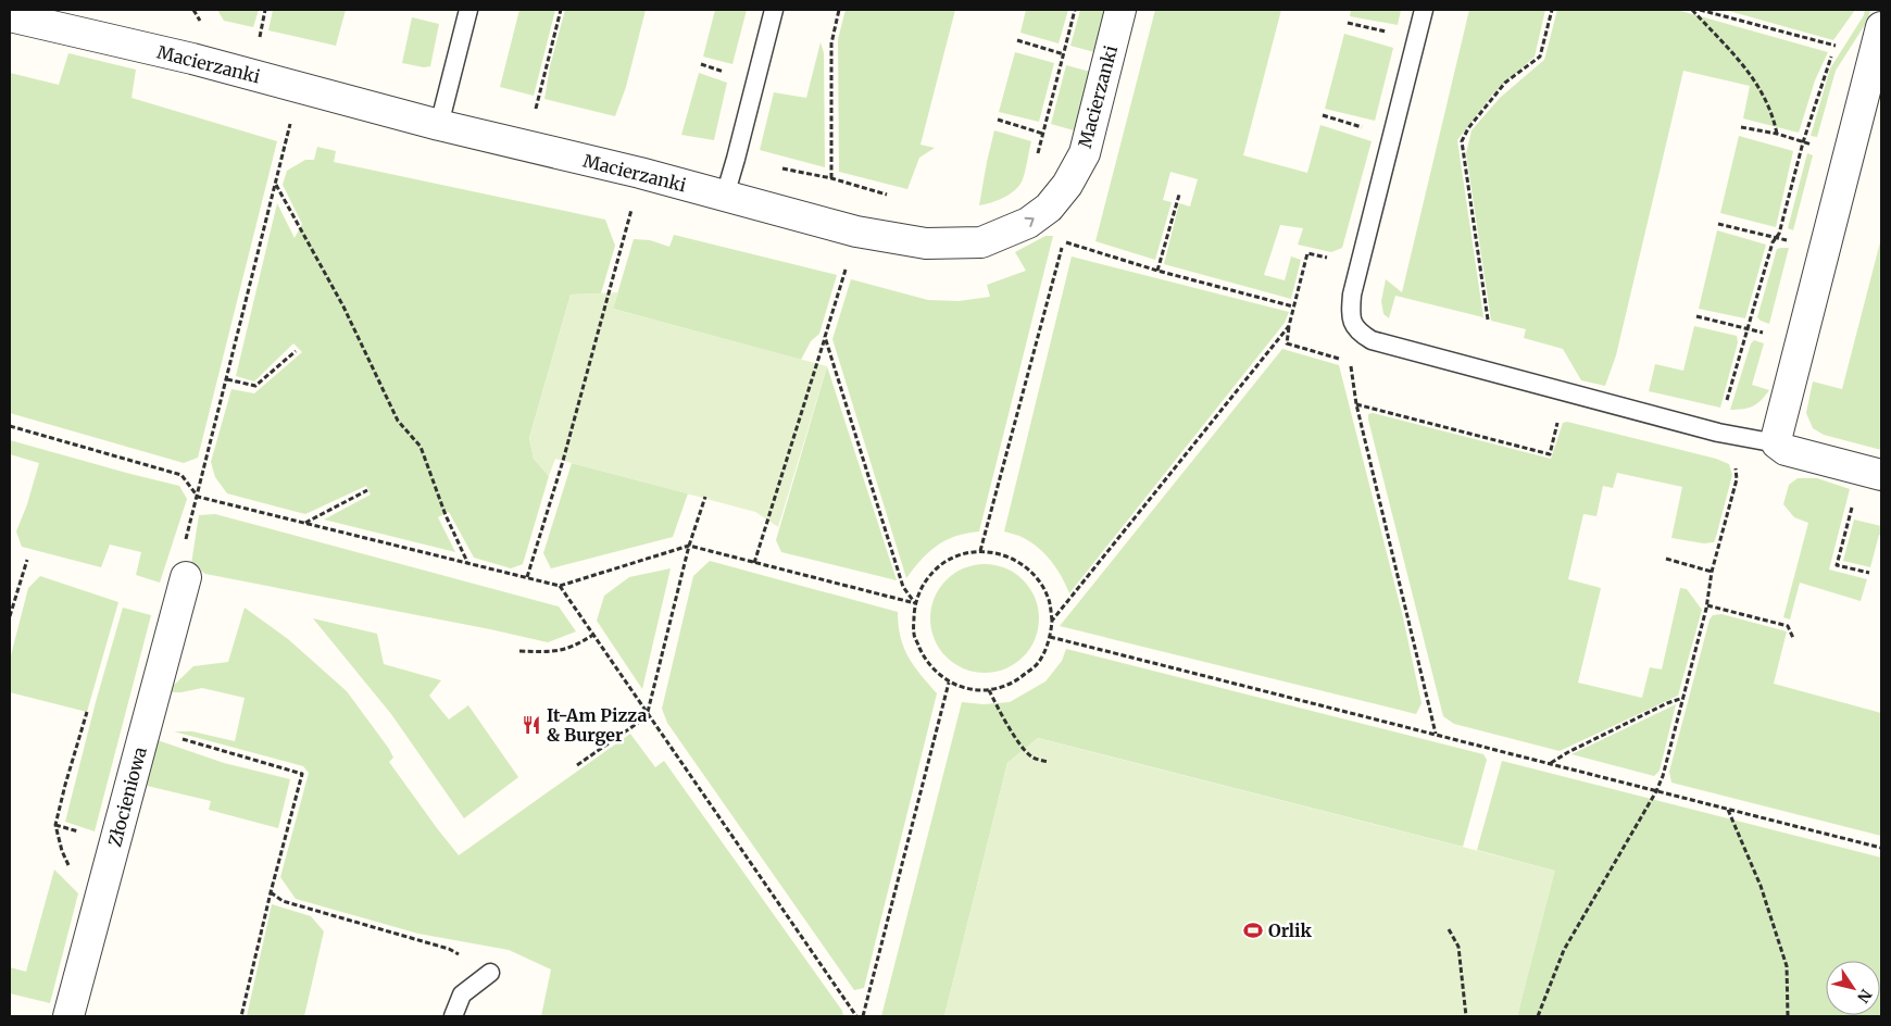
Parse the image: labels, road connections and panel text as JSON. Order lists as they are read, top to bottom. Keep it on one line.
{"streets":{"street":["Macierzanki","Złocieniowa"]},"places":{"restaurant":["It-Am Pizza & Burger"],"sports":["Orlik"]},"north":"bottom right"}
